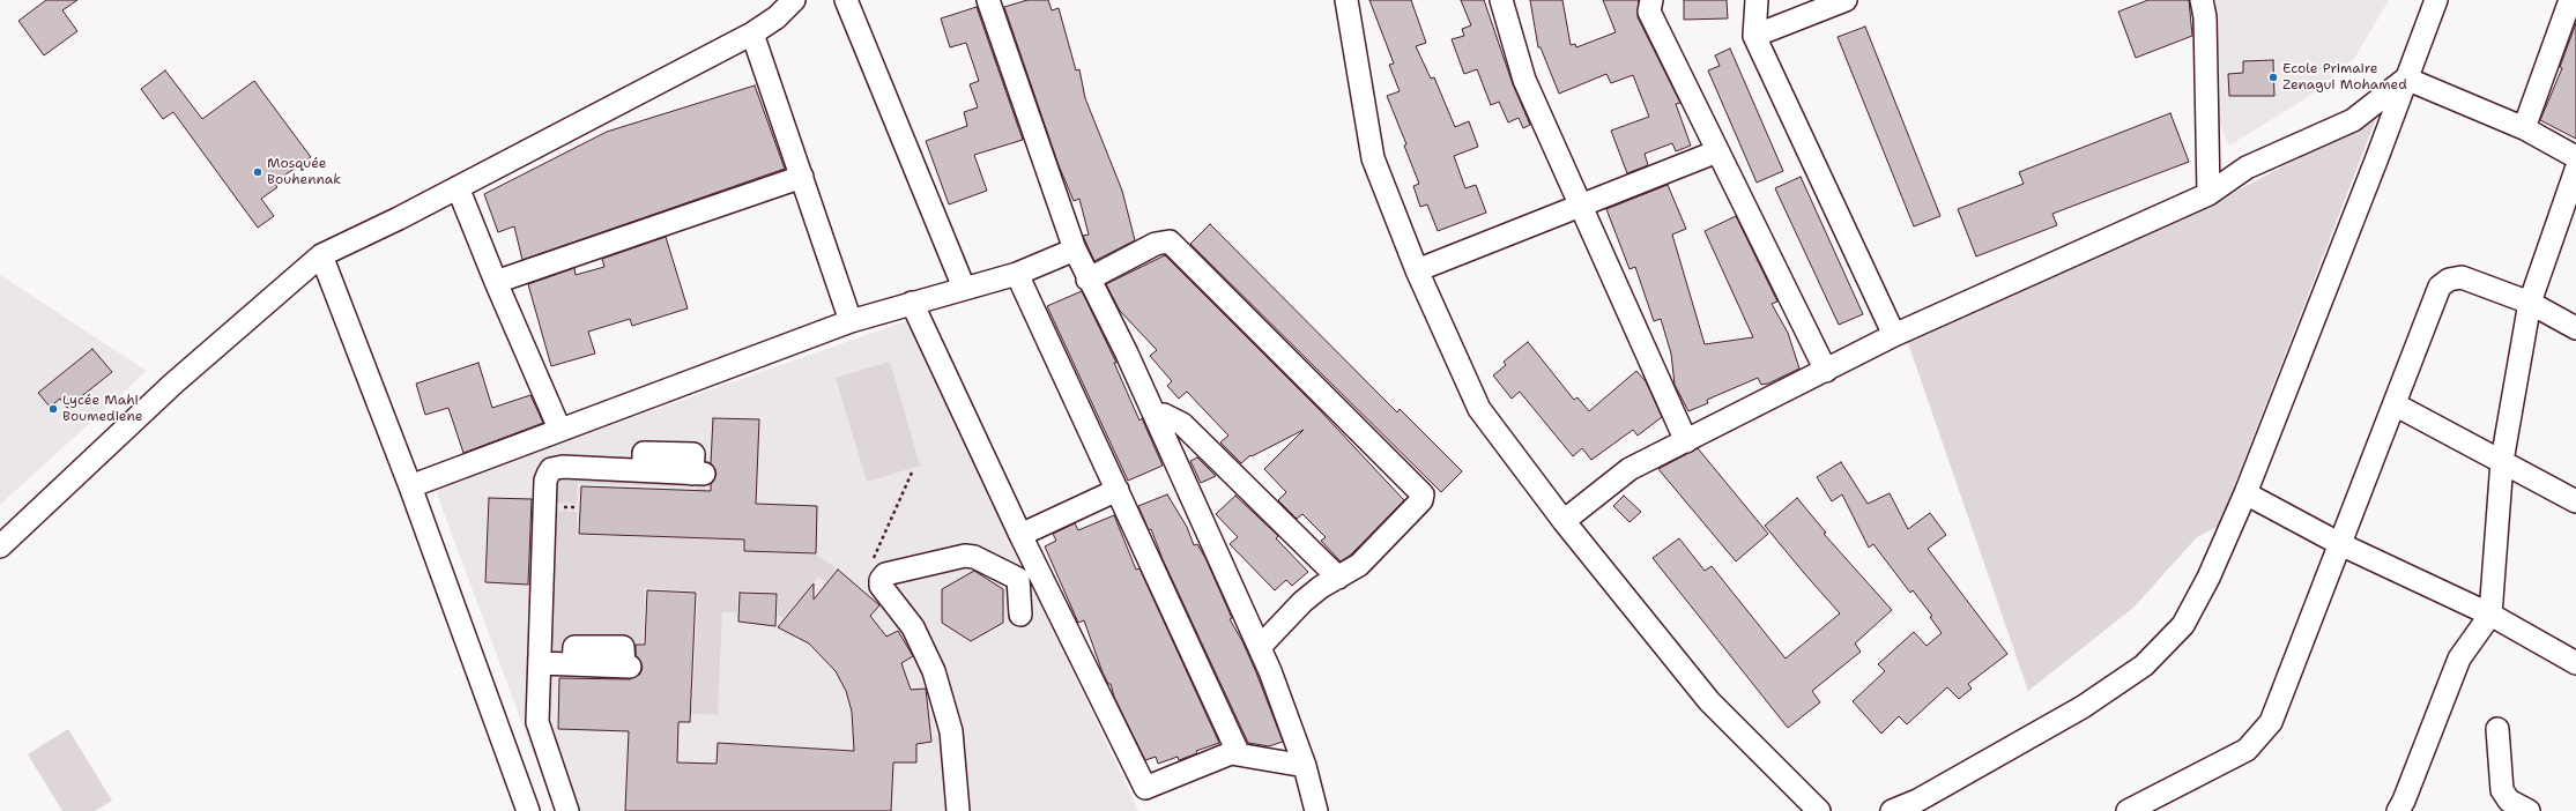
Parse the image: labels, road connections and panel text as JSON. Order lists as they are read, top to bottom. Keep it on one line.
{"places":["Ecole Primaire Zenagui Mohamed","Mosquée Bouhennak","Lycée Mahi Boumediene"]}
